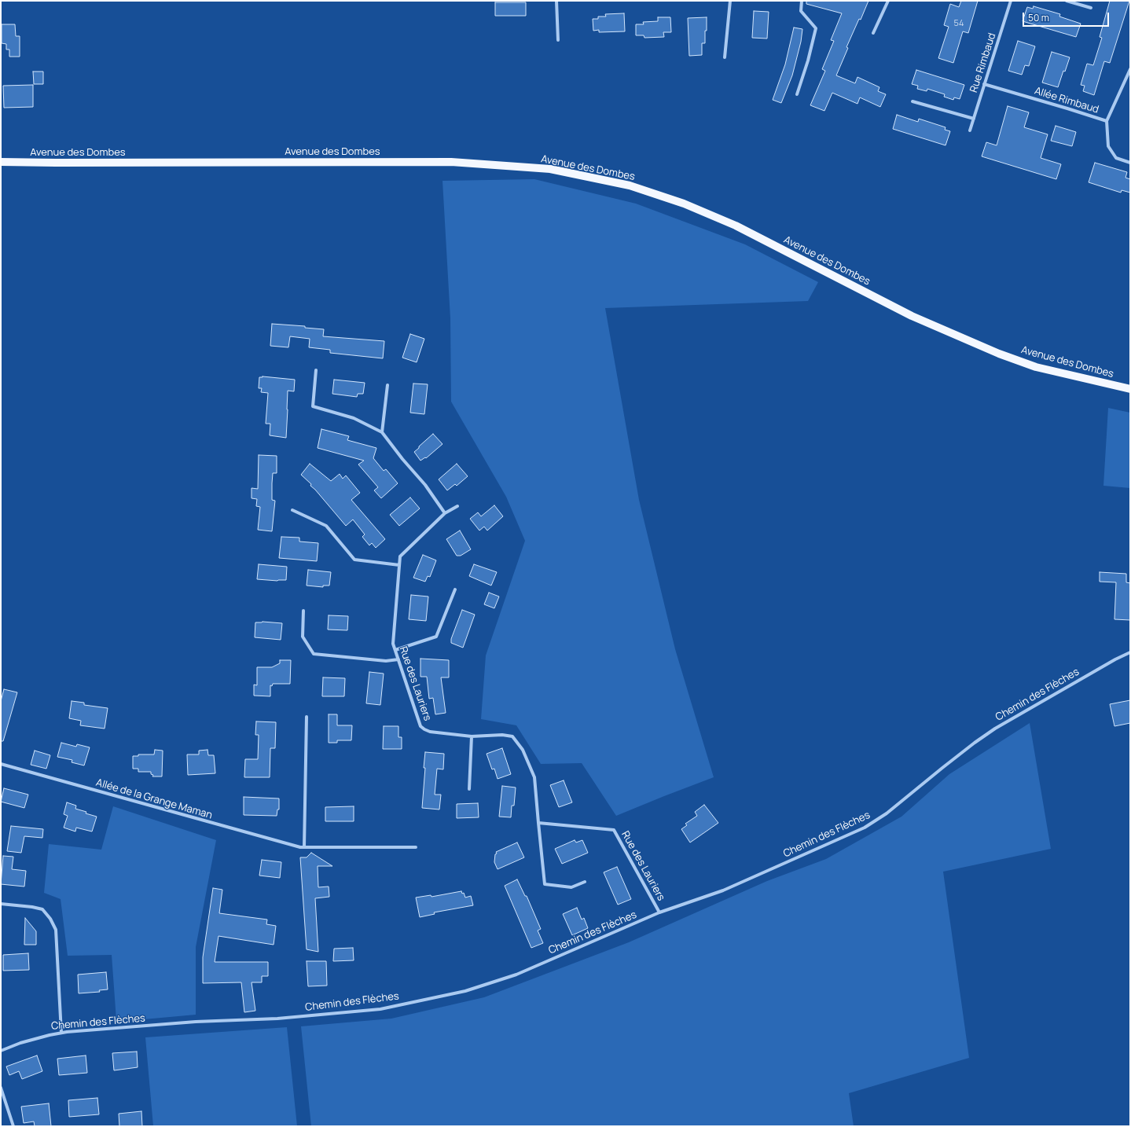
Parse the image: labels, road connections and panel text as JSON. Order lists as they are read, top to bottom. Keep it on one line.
{"streets":{"main road":["Avenue des Dombes"],"street":["Rue Rimbaud","Allée Rimbaud","Rue des Lauriers","Chemin des Flèches","Allée de la Grange Maman"]},"crossings":[["Rue Rimbaud","Allée Rimbaud"],["Rue des Lauriers","Chemin des Flèches"]],"house_numbers":["54"],"scale_bar":"50 m"}
